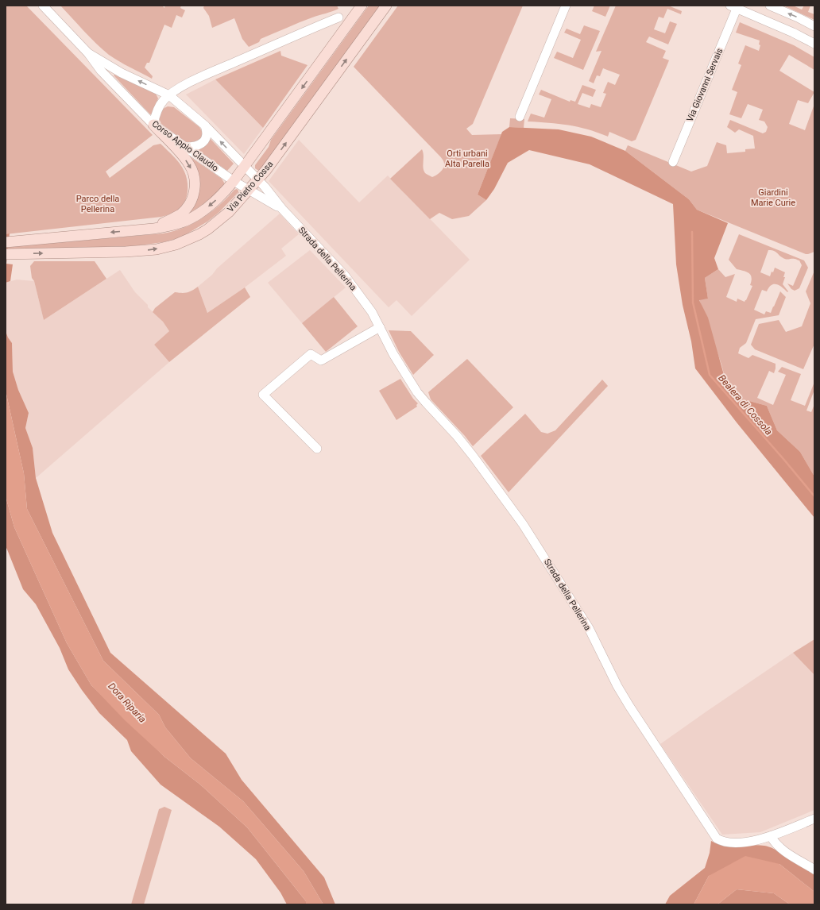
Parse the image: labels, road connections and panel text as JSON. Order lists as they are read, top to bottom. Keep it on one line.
{"streets":{"main road":["Via Pietro Cossa"],"street":["Via Giovanni Servais","Corso Appio Claudio","Strada della Pellerina"]},"crossings":[["Corso Appio Claudio","Via Pietro Cossa"],["Corso Appio Claudio","Strada della Pellerina"],["Via Pietro Cossa","Strada della Pellerina"]],"water":["Bealera di Cossola","Dora Riparia"],"parks":["Orti urbani Alta Parella","Giardini Marie Curie","Parco della Pellerina"]}
